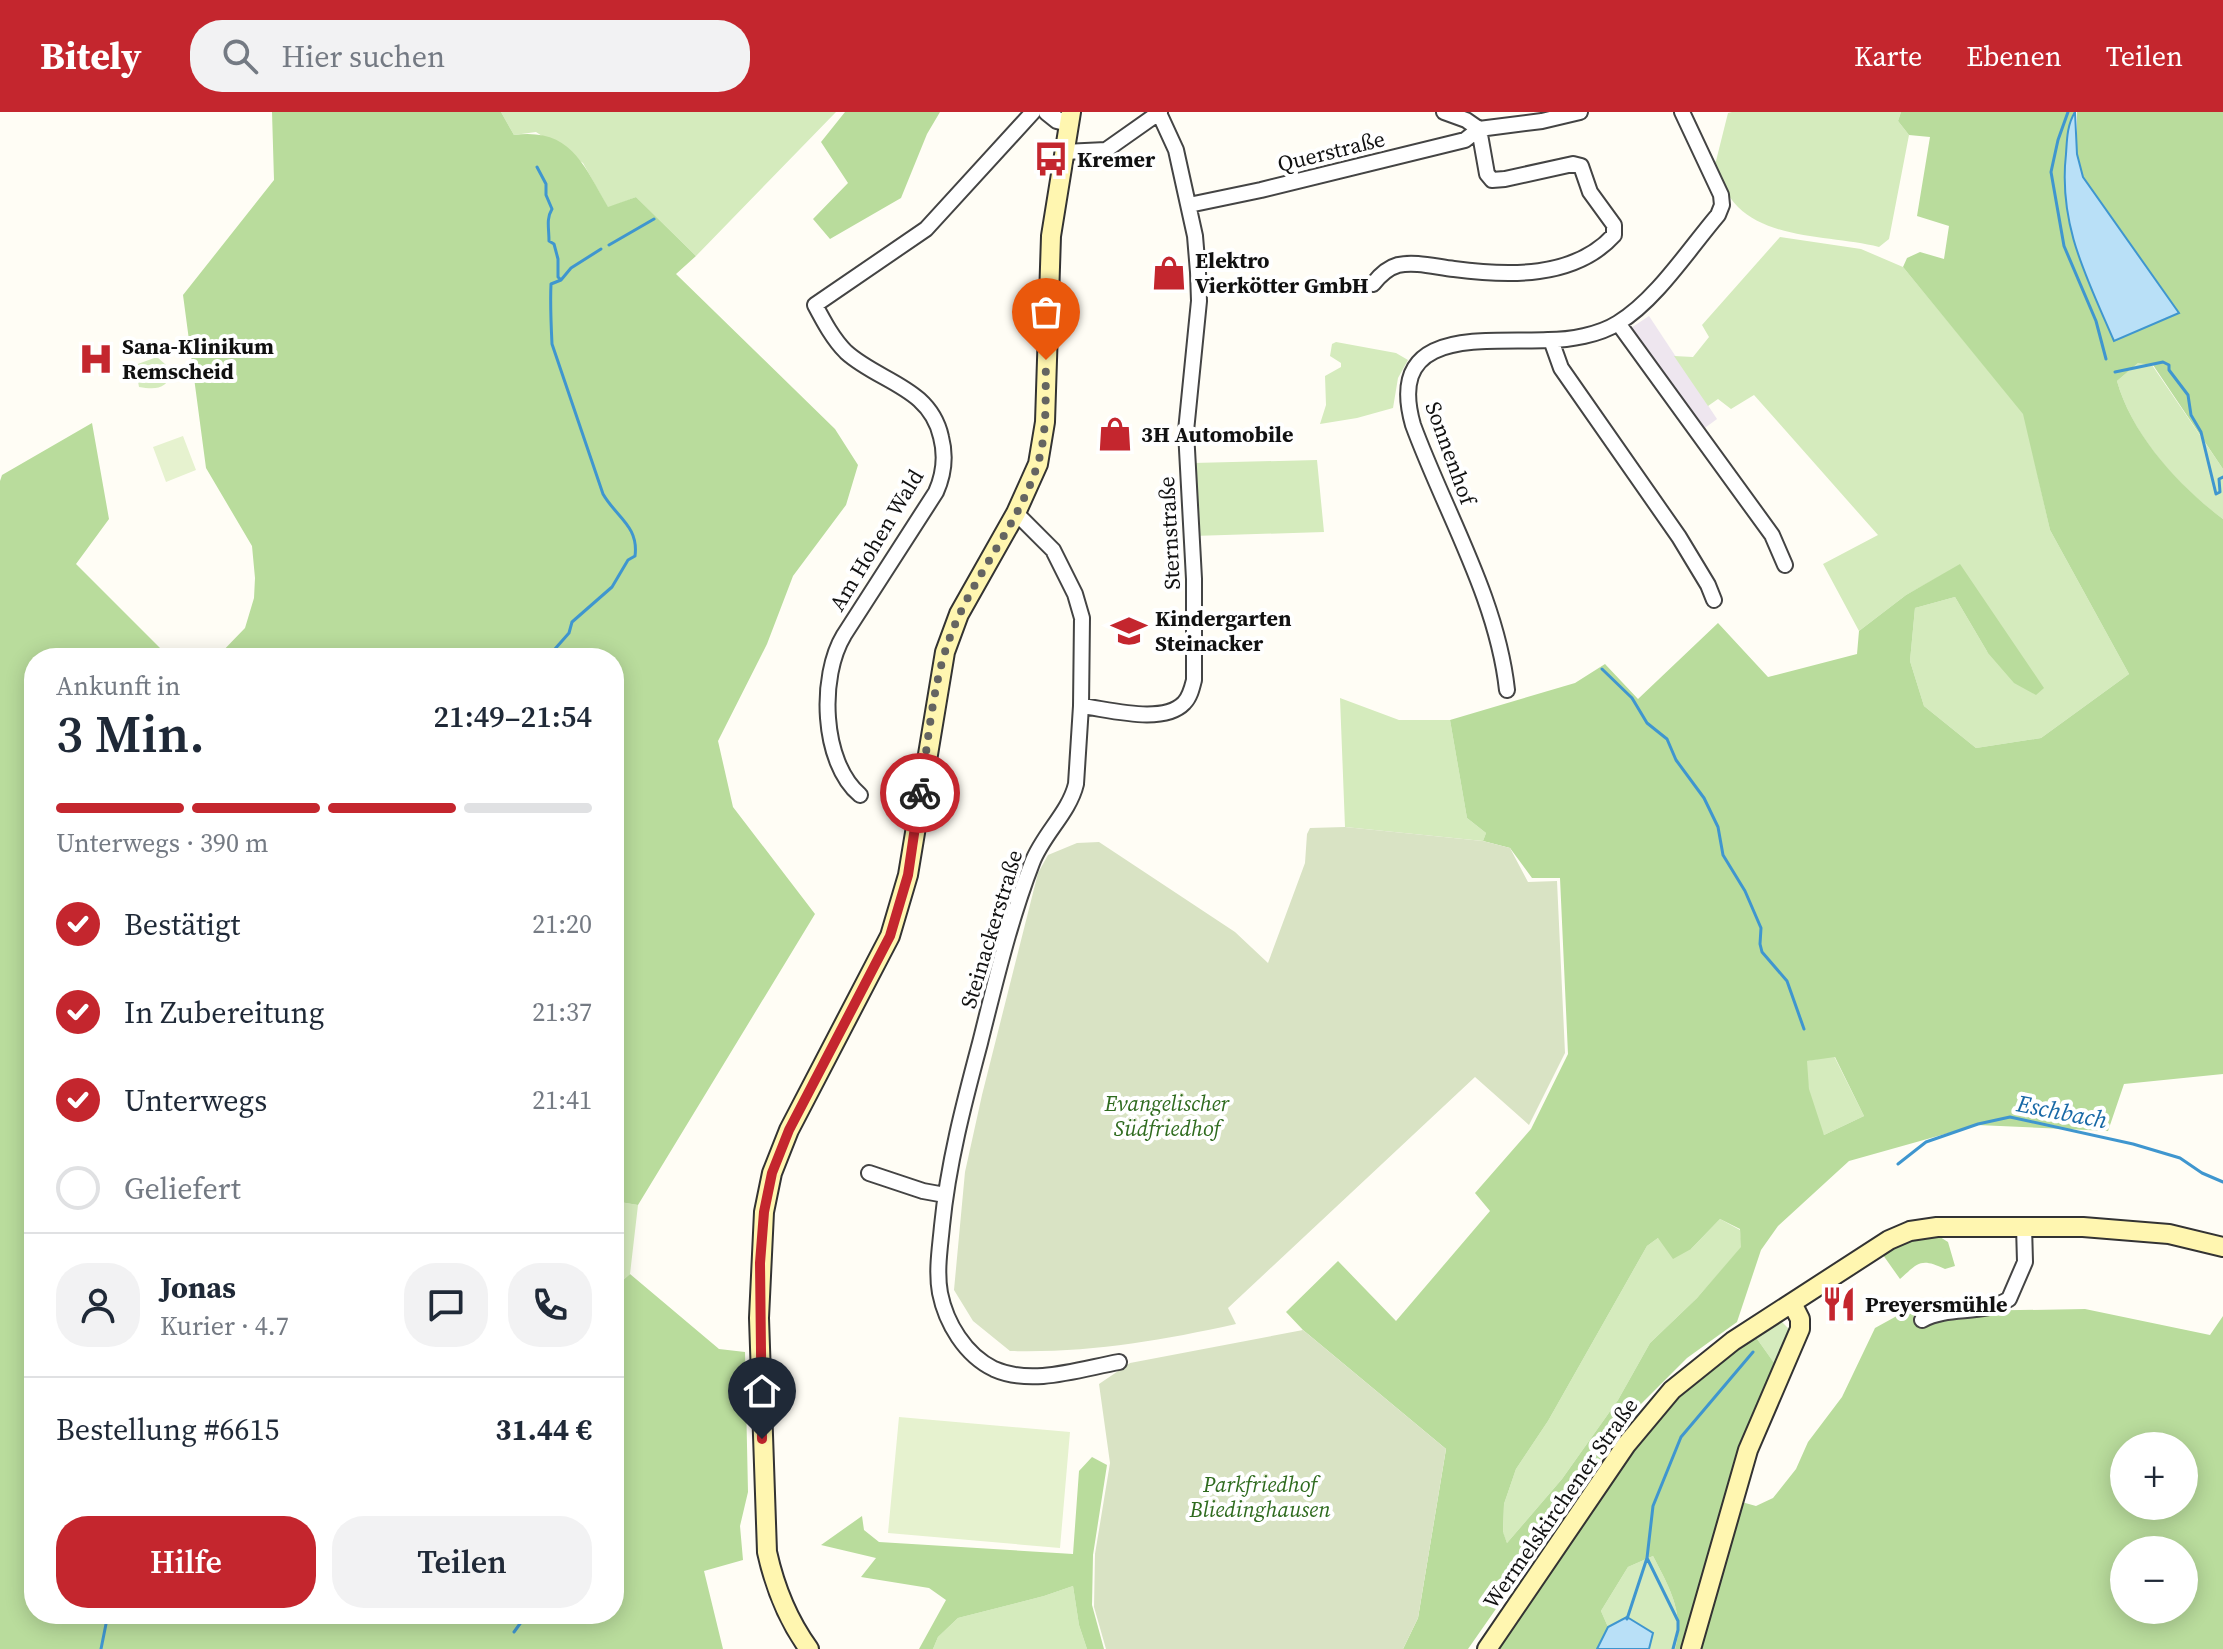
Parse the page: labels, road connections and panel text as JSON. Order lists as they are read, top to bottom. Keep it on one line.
{"streets":{"main road":["Wermelskirchener Straße"],"street":["Querstraße","Sonnenhof","Sternstraße","Am Hohen Wald","Steinackerstraße"]},"crossings":[["Querstraße","Sternstraße"],["Sternstraße","Steinackerstraße"]],"water":["Eschbach"],"parks":["Evangelischer Südfriedhof","Parkfriedhof Bliedinghausen"],"places":{"bus stop":["Kremer"],"shop":["Elektro Vierkötter GmbH","3H Automobile"],"hospital":["Sana-Klinikum Remscheid"],"school or university":["Kindergarten Steinacker"],"restaurant":["Preyersmühle"]},"page":{"header":"Bitely","search":"Hier suchen","nav":["Karte","Ebenen","Teilen"],"heading":["3 Min.","Ankunft in","21:49–21:54"],"panel":["Jonas","Kurier · 4.7","Bestellung #6615","31.44 €"],"bar":"Unterwegs · 390 m","list":[["Bestätigt","21:20"],["In Zubereitung","21:37"],["Unterwegs","21:41"],"Geliefert"],"map_buttons":["+","−"],"buttons":["Hilfe","Teilen"]}}
